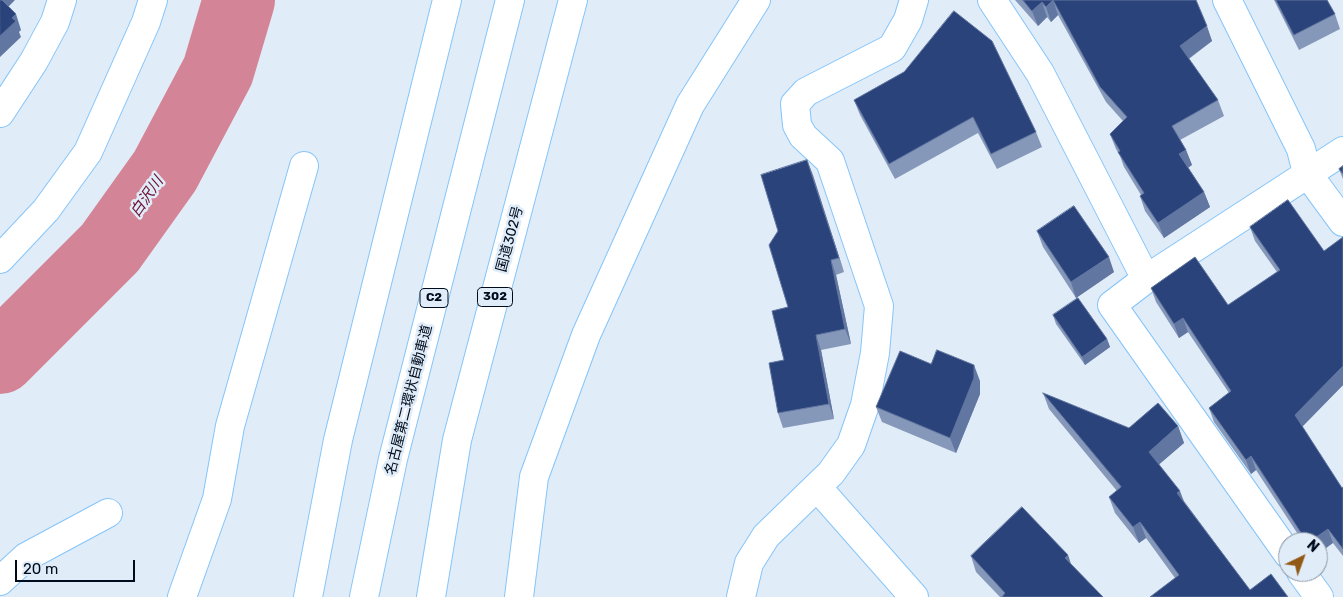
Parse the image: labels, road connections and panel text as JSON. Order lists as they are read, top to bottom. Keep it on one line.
{"streets":{"main road":["国道302号","302","C2","名古屋第二環状自動車道"]},"water":["白沢川"],"scale_bar":"20 m","north":"top right"}
